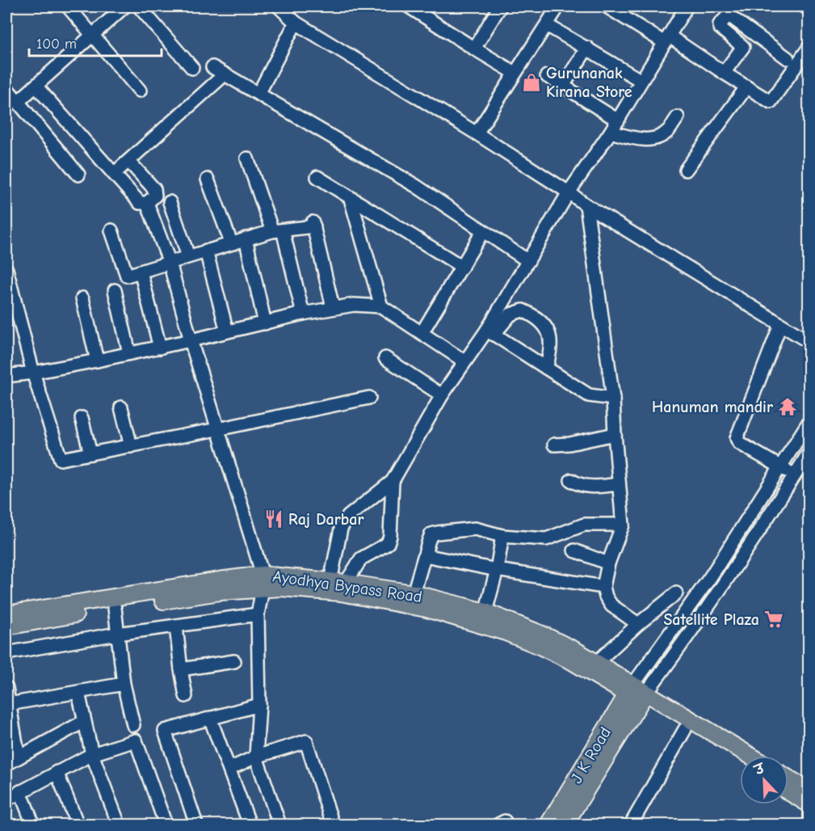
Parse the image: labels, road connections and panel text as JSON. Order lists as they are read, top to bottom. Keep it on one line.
{"streets":{"main road":["Ayodhya Bypass Road","J K Road"]},"crossings":[["Ayodhya Bypass Road","J K Road"]],"places":{"shop":["Gurunanak Kirana Store"],"temple":["Hanuman mandir"],"restaurant":["Raj Darbar"],"supermarket":["Satellite Plaza"]},"scale_bar":"100 m","north":"top left"}
